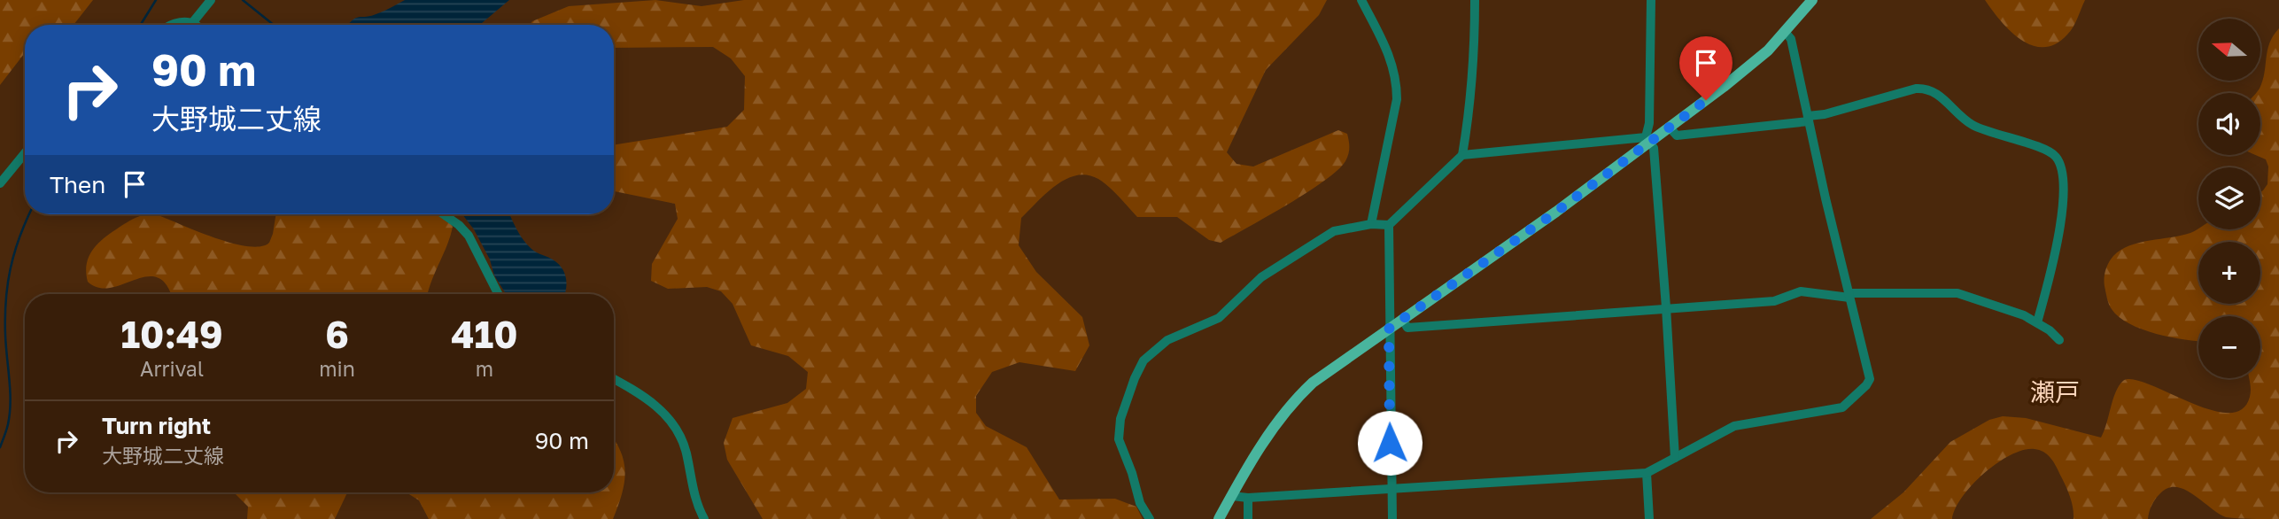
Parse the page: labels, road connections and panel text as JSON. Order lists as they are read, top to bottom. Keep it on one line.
{"districts":["瀬戸"],"north":"left","page":{"map_buttons":["+","−"],"turn":["90 m","大野城二丈線"],"then":"Then","eta":["10:49","Arrival","6","min","410","m"],"list":[{"name":"Turn right","note":"大野城二丈線","value":"90 m"}]}}
